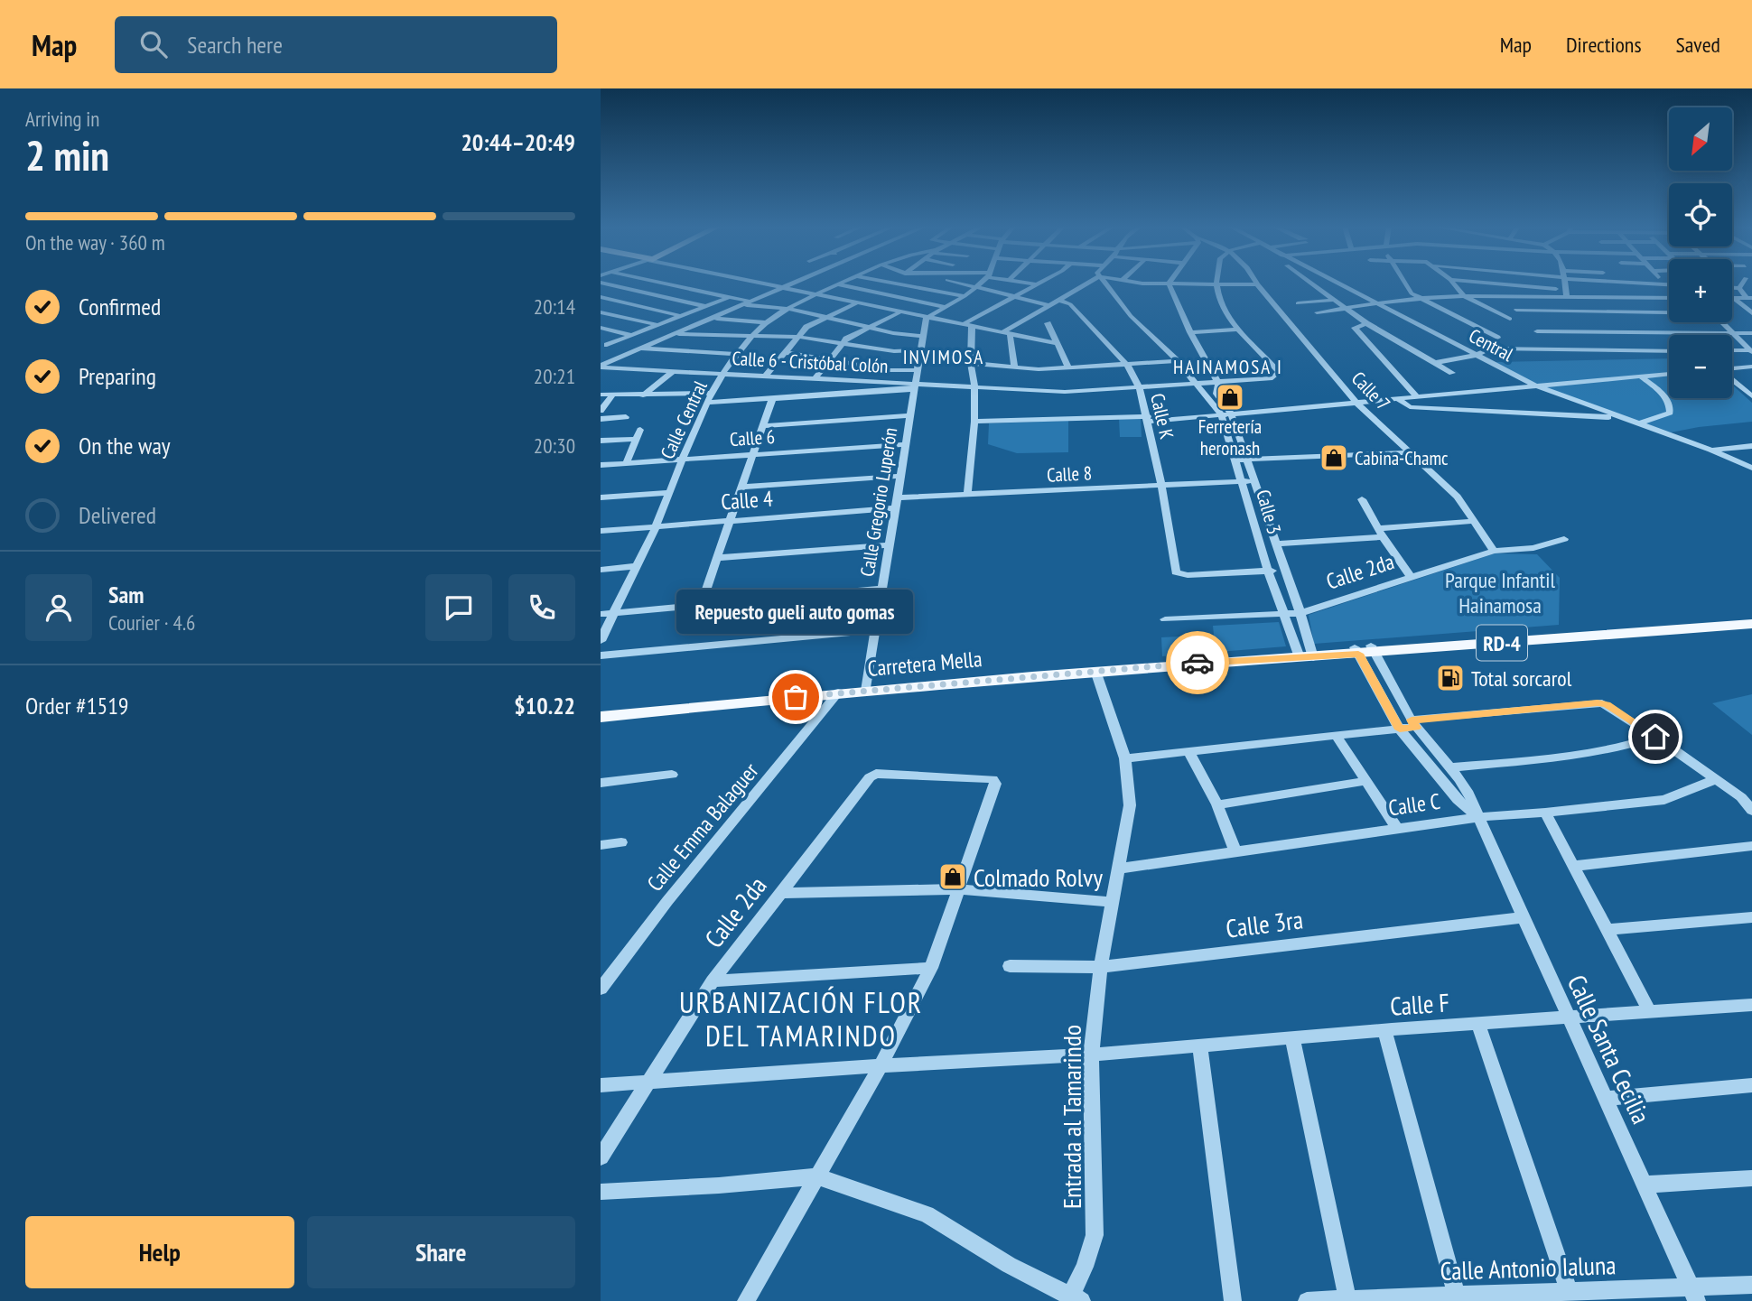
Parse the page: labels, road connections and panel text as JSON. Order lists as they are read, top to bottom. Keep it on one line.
{"streets":{"main road":["RD-4","Carretera Mella"],"street":["Central","Calle 6 - Cristóbal Colón","Calle 7","Calle K","Calle Central","Calle 6","Calle 8","Calle 4","Calle Gregorio Luperón","Calle 3","Calle 2da","Calle C","Calle Emma Balaguer","Calle 3ra","Calle F","Calle Santa Cecilia","Entrada al Tamarindo","Calle Antonio Ialuna"]},"crossings":[["Calle 6 - Cristóbal Colón","Calle K"],["Calle 6 - Cristóbal Colón","Calle Central"],["Calle 6 - Cristóbal Colón","Calle Gregorio Luperón"],["Calle 6 - Cristóbal Colón","Calle 3"],["Calle 7","Calle 2da"],["Calle K","Calle 8"],["Calle K","Calle 3"],["Calle Central","Calle 6"],["Calle Central","Calle 4"],["Calle 6","Calle Gregorio Luperón"],["Calle 8","Calle Gregorio Luperón"],["Calle 8","Calle 3"],["Calle 4","Calle Gregorio Luperón"],["Calle Gregorio Luperón","Carretera Mella"],["Calle 3","Calle 2da"],["Calle 3","RD-4"],["Calle 3","Carretera Mella"],["Calle 2da","Calle F"],["RD-4","Carretera Mella"],["RD-4","Calle Santa Cecilia"],["Carretera Mella","Calle Emma Balaguer"],["Carretera Mella","Entrada al Tamarindo"],["Calle C","Calle Santa Cecilia"],["Calle C","Entrada al Tamarindo"],["Calle 3ra","Calle Santa Cecilia"],["Calle 3ra","Entrada al Tamarindo"],["Calle F","Calle Santa Cecilia"],["Calle F","Entrada al Tamarindo"],["Calle Santa Cecilia","Calle Antonio Ialuna"]],"districts":["INVIMOSA","HAINAMOSA I","URBANIZACIÓN FLOR DEL TAMARINDO"],"parks":["Parque Infantil Hainamosa"],"places":{"shop":["Ferretería heronash","Cabina-Chamc","Colmado Rolvy"],"fuel station":["Total sorcarol"],"other":["Repuesto gueli auto gomas"]},"north":"bottom left","page":{"header":"Map","search":"Search here","nav":["Map","Directions","Saved"],"heading":["2 min","Arriving in","20:44–20:49"],"panel":["Sam","Courier · 4.6","Order #1519","$10.22"],"map_buttons":["+","−"],"bar":"On the way · 360 m","list":[["Confirmed","20:14"],["Preparing","20:21"],["On the way","20:30"],"Delivered"],"bubble":"Repuesto gueli auto gomas","buttons":["Help","Share"]}}
